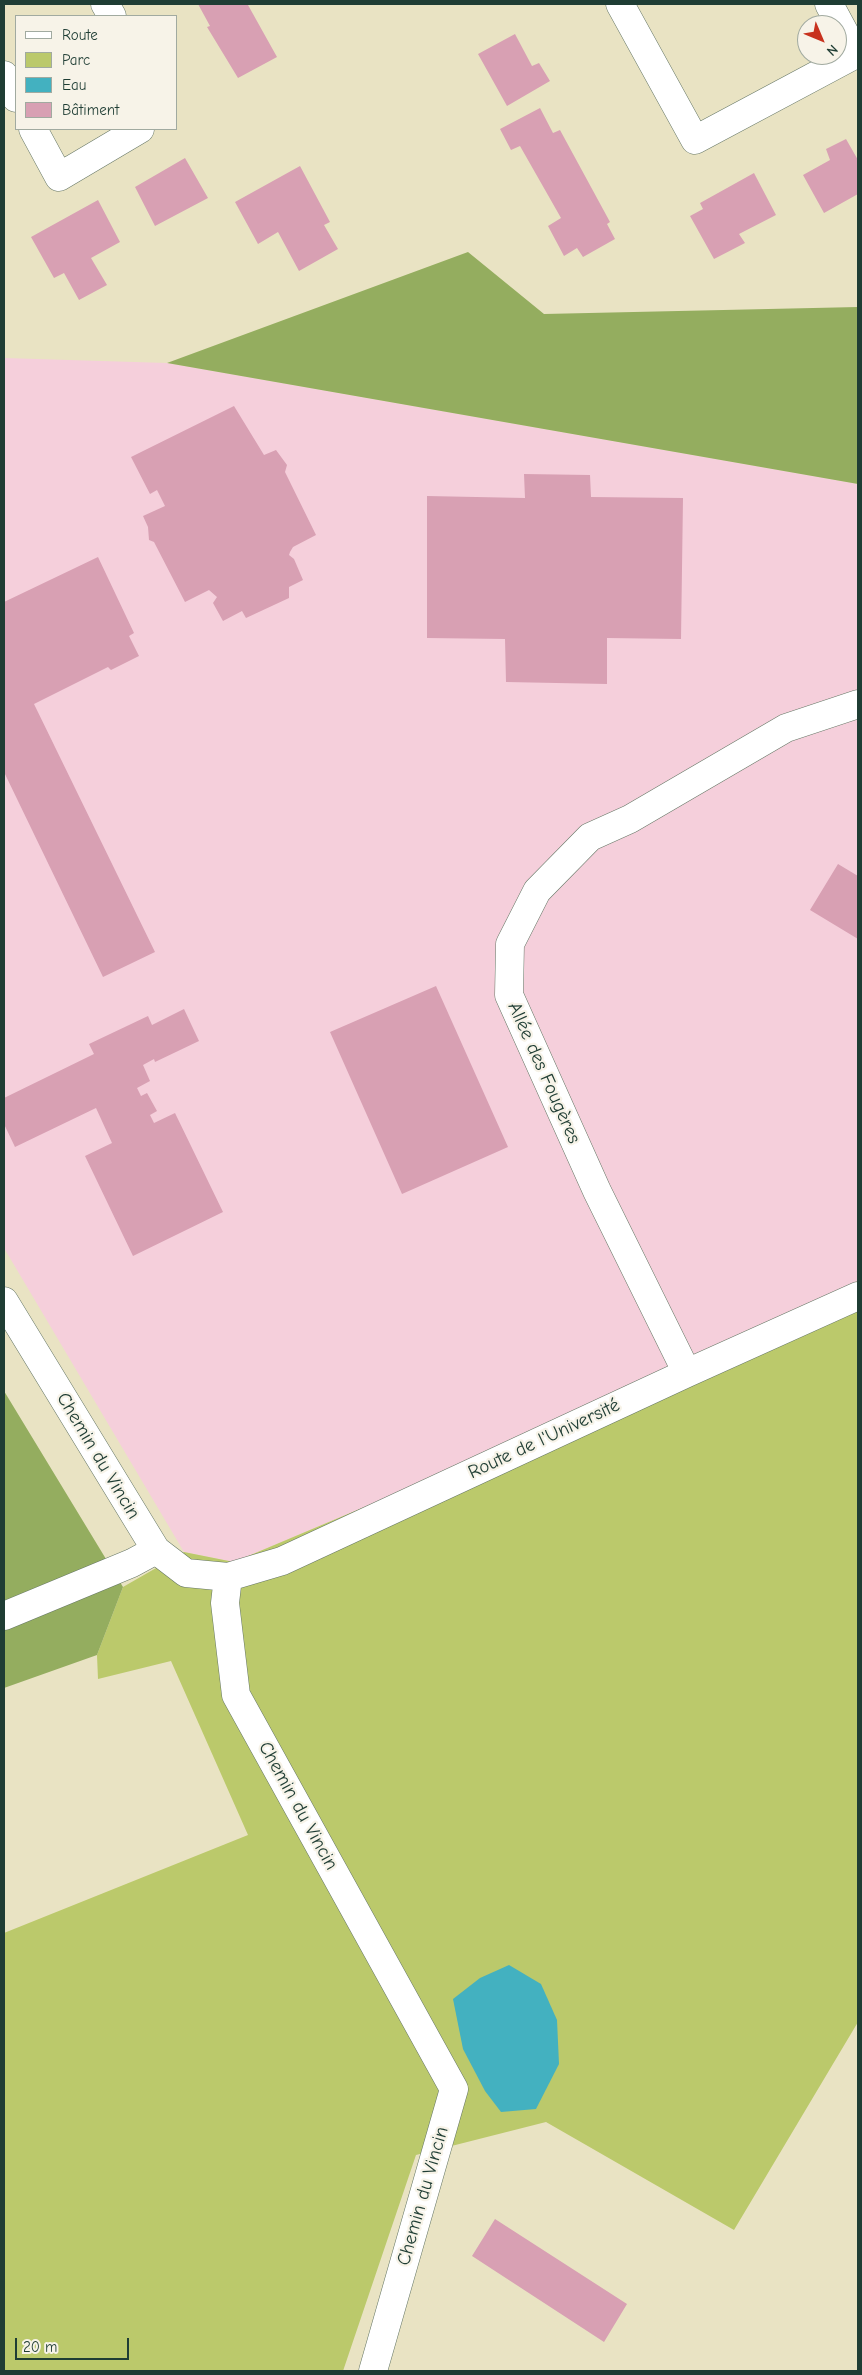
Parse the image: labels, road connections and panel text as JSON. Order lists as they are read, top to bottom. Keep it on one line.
{"streets":{"street":["Allée des Fougères","Route de l'Université","Chemin du Vincin"]},"crossings":[["Allée des Fougères","Route de l'Université"],["Route de l'Université","Chemin du Vincin"]],"legend":["Route","Parc","Eau","Bâtiment"],"scale_bar":"20 m","north":"bottom right"}
